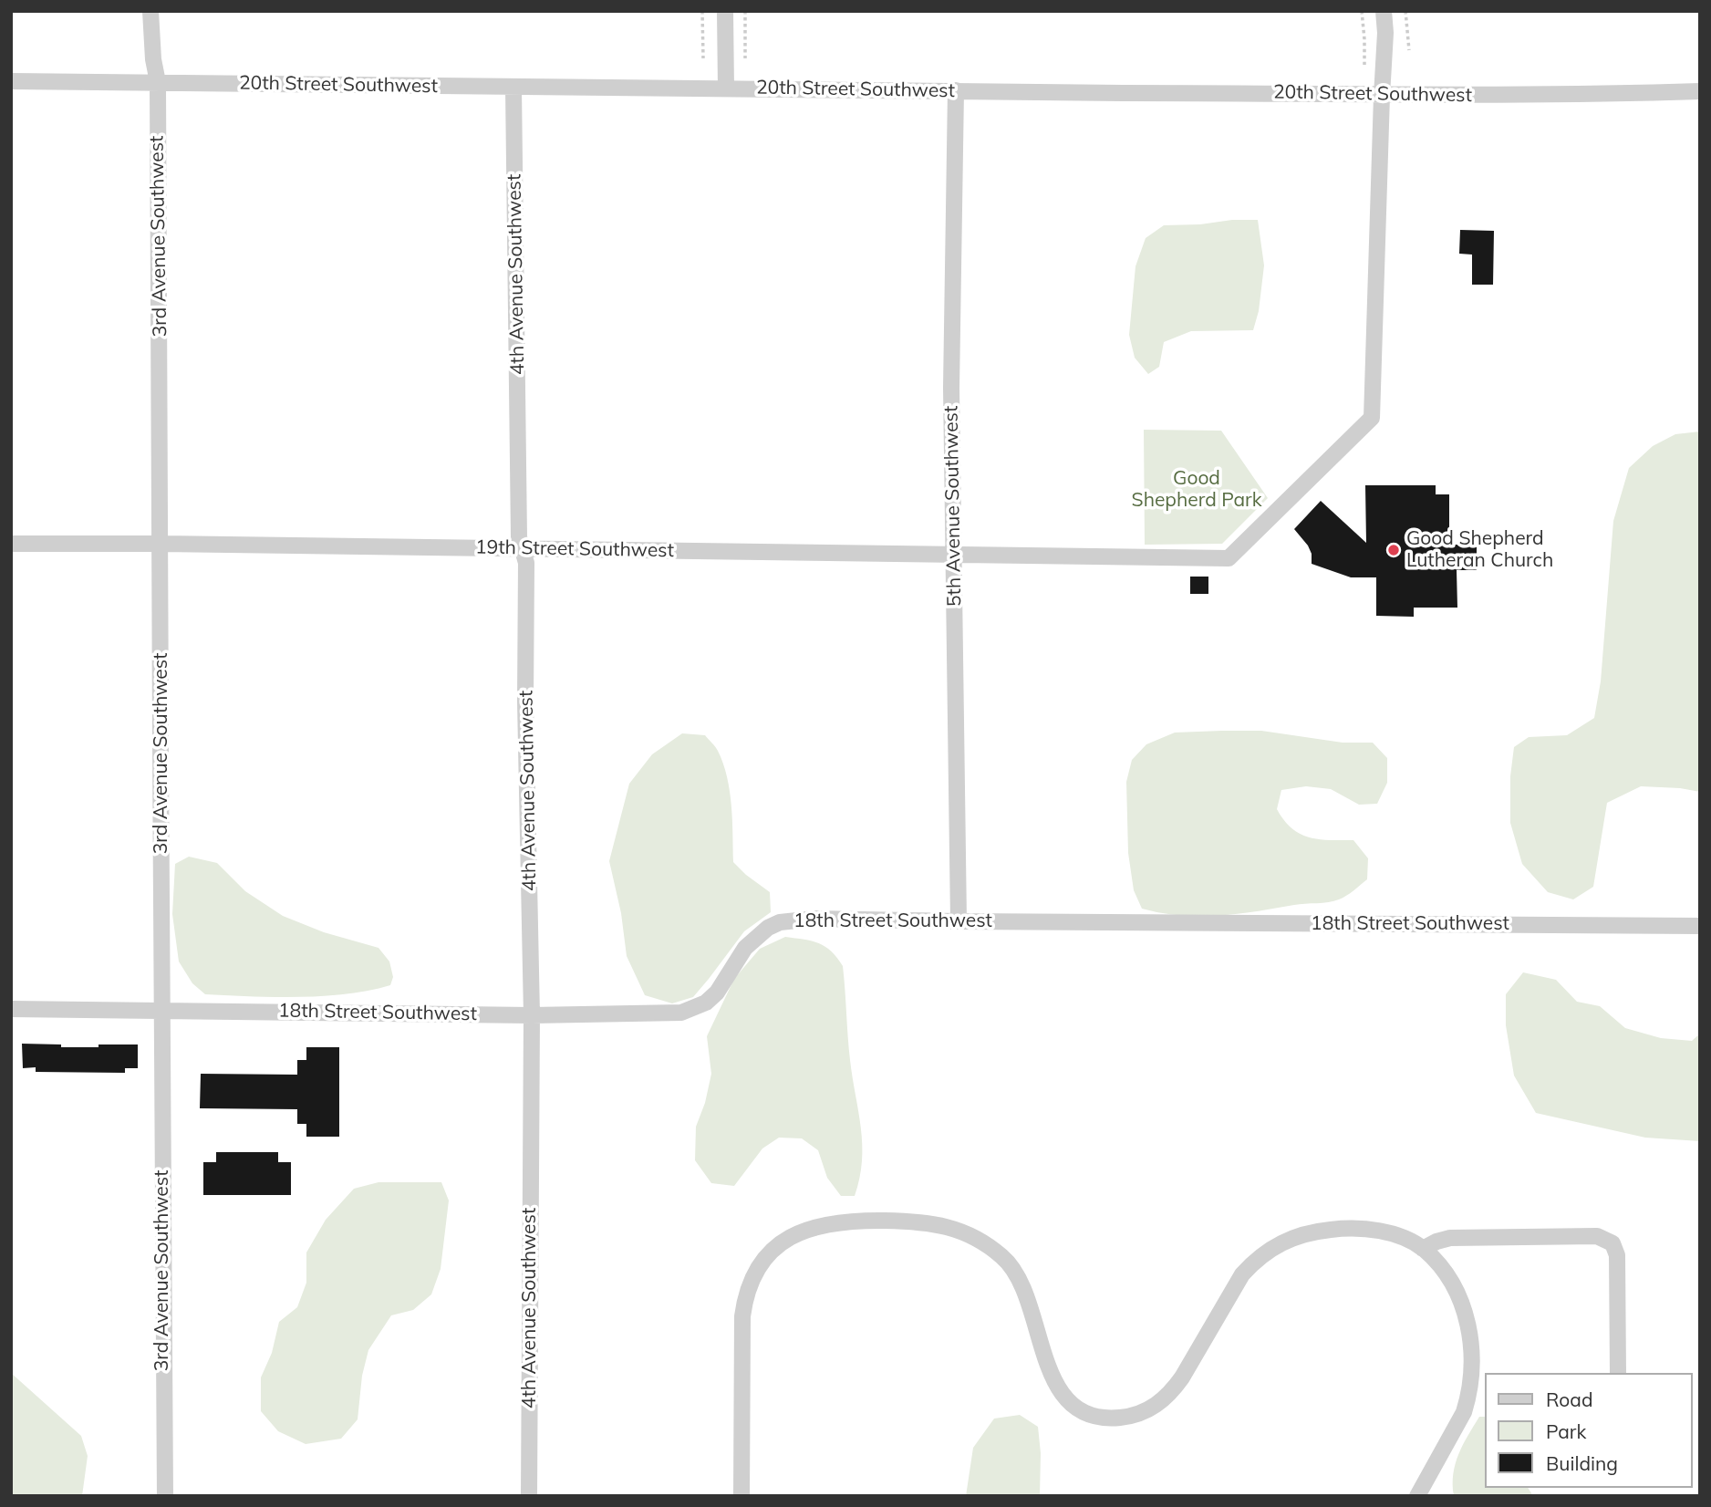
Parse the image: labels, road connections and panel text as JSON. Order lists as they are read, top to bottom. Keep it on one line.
{"streets":{"street":["20th Street Southwest","3rd Avenue Southwest","4th Avenue Southwest","5th Avenue Southwest","19th Street Southwest","18th Street Southwest"]},"crossings":[["20th Street Southwest","3rd Avenue Southwest"],["20th Street Southwest","4th Avenue Southwest"],["20th Street Southwest","5th Avenue Southwest"],["20th Street Southwest","19th Street Southwest"],["3rd Avenue Southwest","19th Street Southwest"],["3rd Avenue Southwest","18th Street Southwest"],["4th Avenue Southwest","19th Street Southwest"],["4th Avenue Southwest","18th Street Southwest"],["5th Avenue Southwest","19th Street Southwest"],["5th Avenue Southwest","18th Street Southwest"]],"parks":["Good Shepherd Park"],"places":["Good Shepherd Lutheran Church"],"legend":["Road","Park","Building"]}
